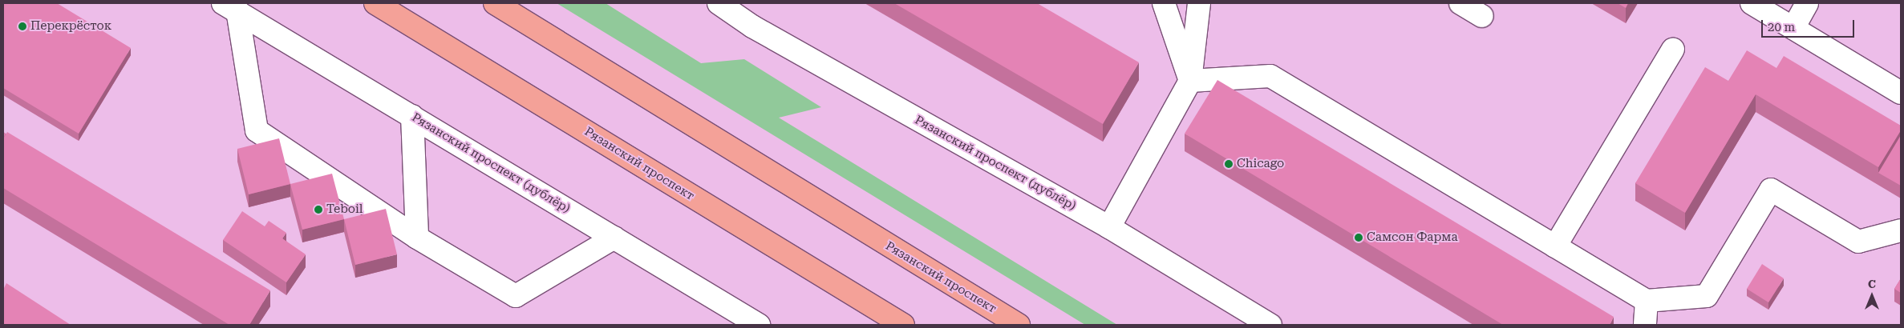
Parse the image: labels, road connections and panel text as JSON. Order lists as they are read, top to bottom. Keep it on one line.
{"streets":{"main road":["Рязанский проспект"],"street":["Рязанский проспект (дублёр)"]},"places":["Перекрёсток","Chicago","Teboil","Самсон Фарма"],"scale_bar":"20 m","north":"top"}
